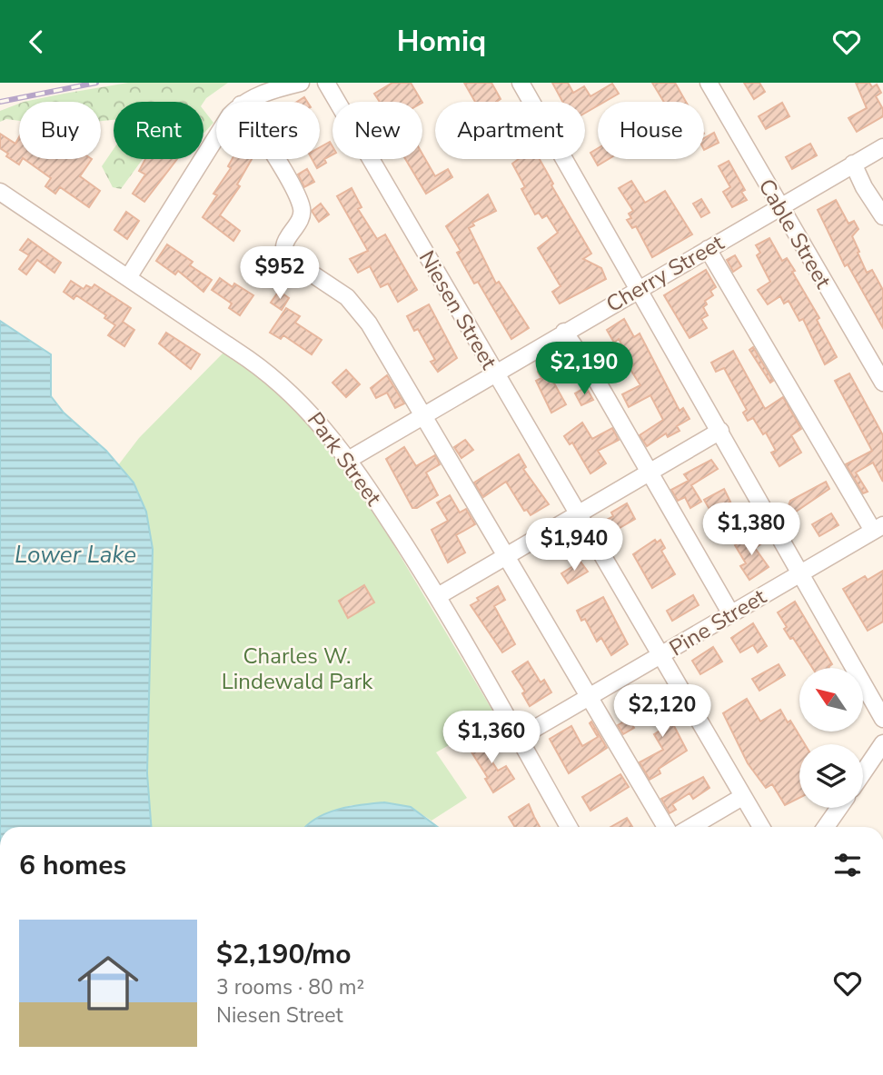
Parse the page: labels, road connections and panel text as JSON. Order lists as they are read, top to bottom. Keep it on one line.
{"streets":{"street":["Cable Street","Cherry Street","Niesen Street","Park Street","Pine Street"]},"crossings":[["Cable Street","Cherry Street"],["Cherry Street","Niesen Street"],["Cherry Street","Park Street"],["Niesen Street","Pine Street"],["Park Street","Pine Street"]],"water":["Lower Lake"],"parks":["Charles W. Lindewald Park"],"north":"top left","page":{"header":"Homiq","chip":["Buy","Rent","Filters","New","Apartment","House"],"price":["$952","$2,190","$1,380","$1,940","$2,120","$1,360"],"heading":"6 homes","list":[{"name":"$2,190/mo","note":"3 rooms · 80 m² · Niesen Street"}]}}
